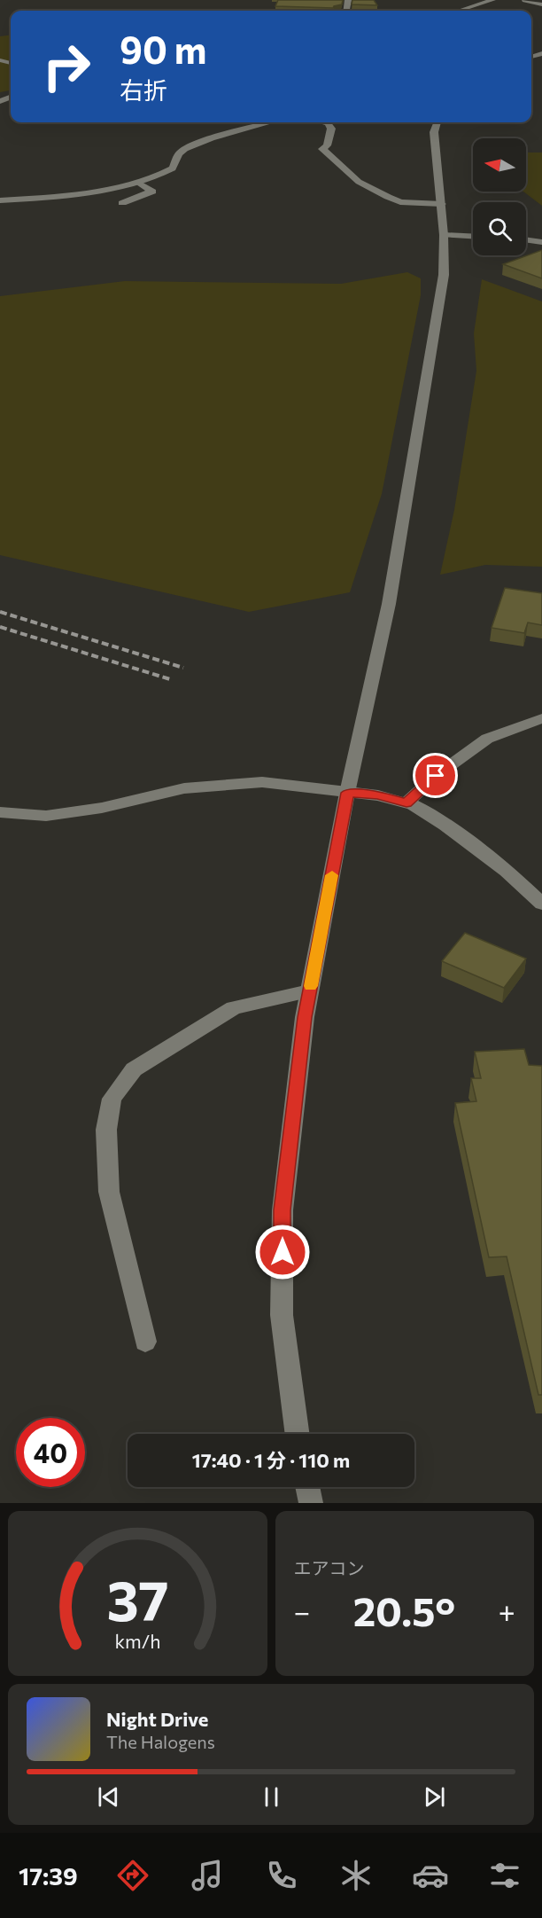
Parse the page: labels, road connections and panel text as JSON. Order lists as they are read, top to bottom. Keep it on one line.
{"north":"left","page":{"turn":["90 m","右折"],"limit":"40","trip":"17:40 · 1 分 · 110 m","tile":"エアコン","heat":["−","20.5°","+"],"song":["Night Drive","The Halogens"],"tabs":"17:39","gauge":["37","km/h"]}}
